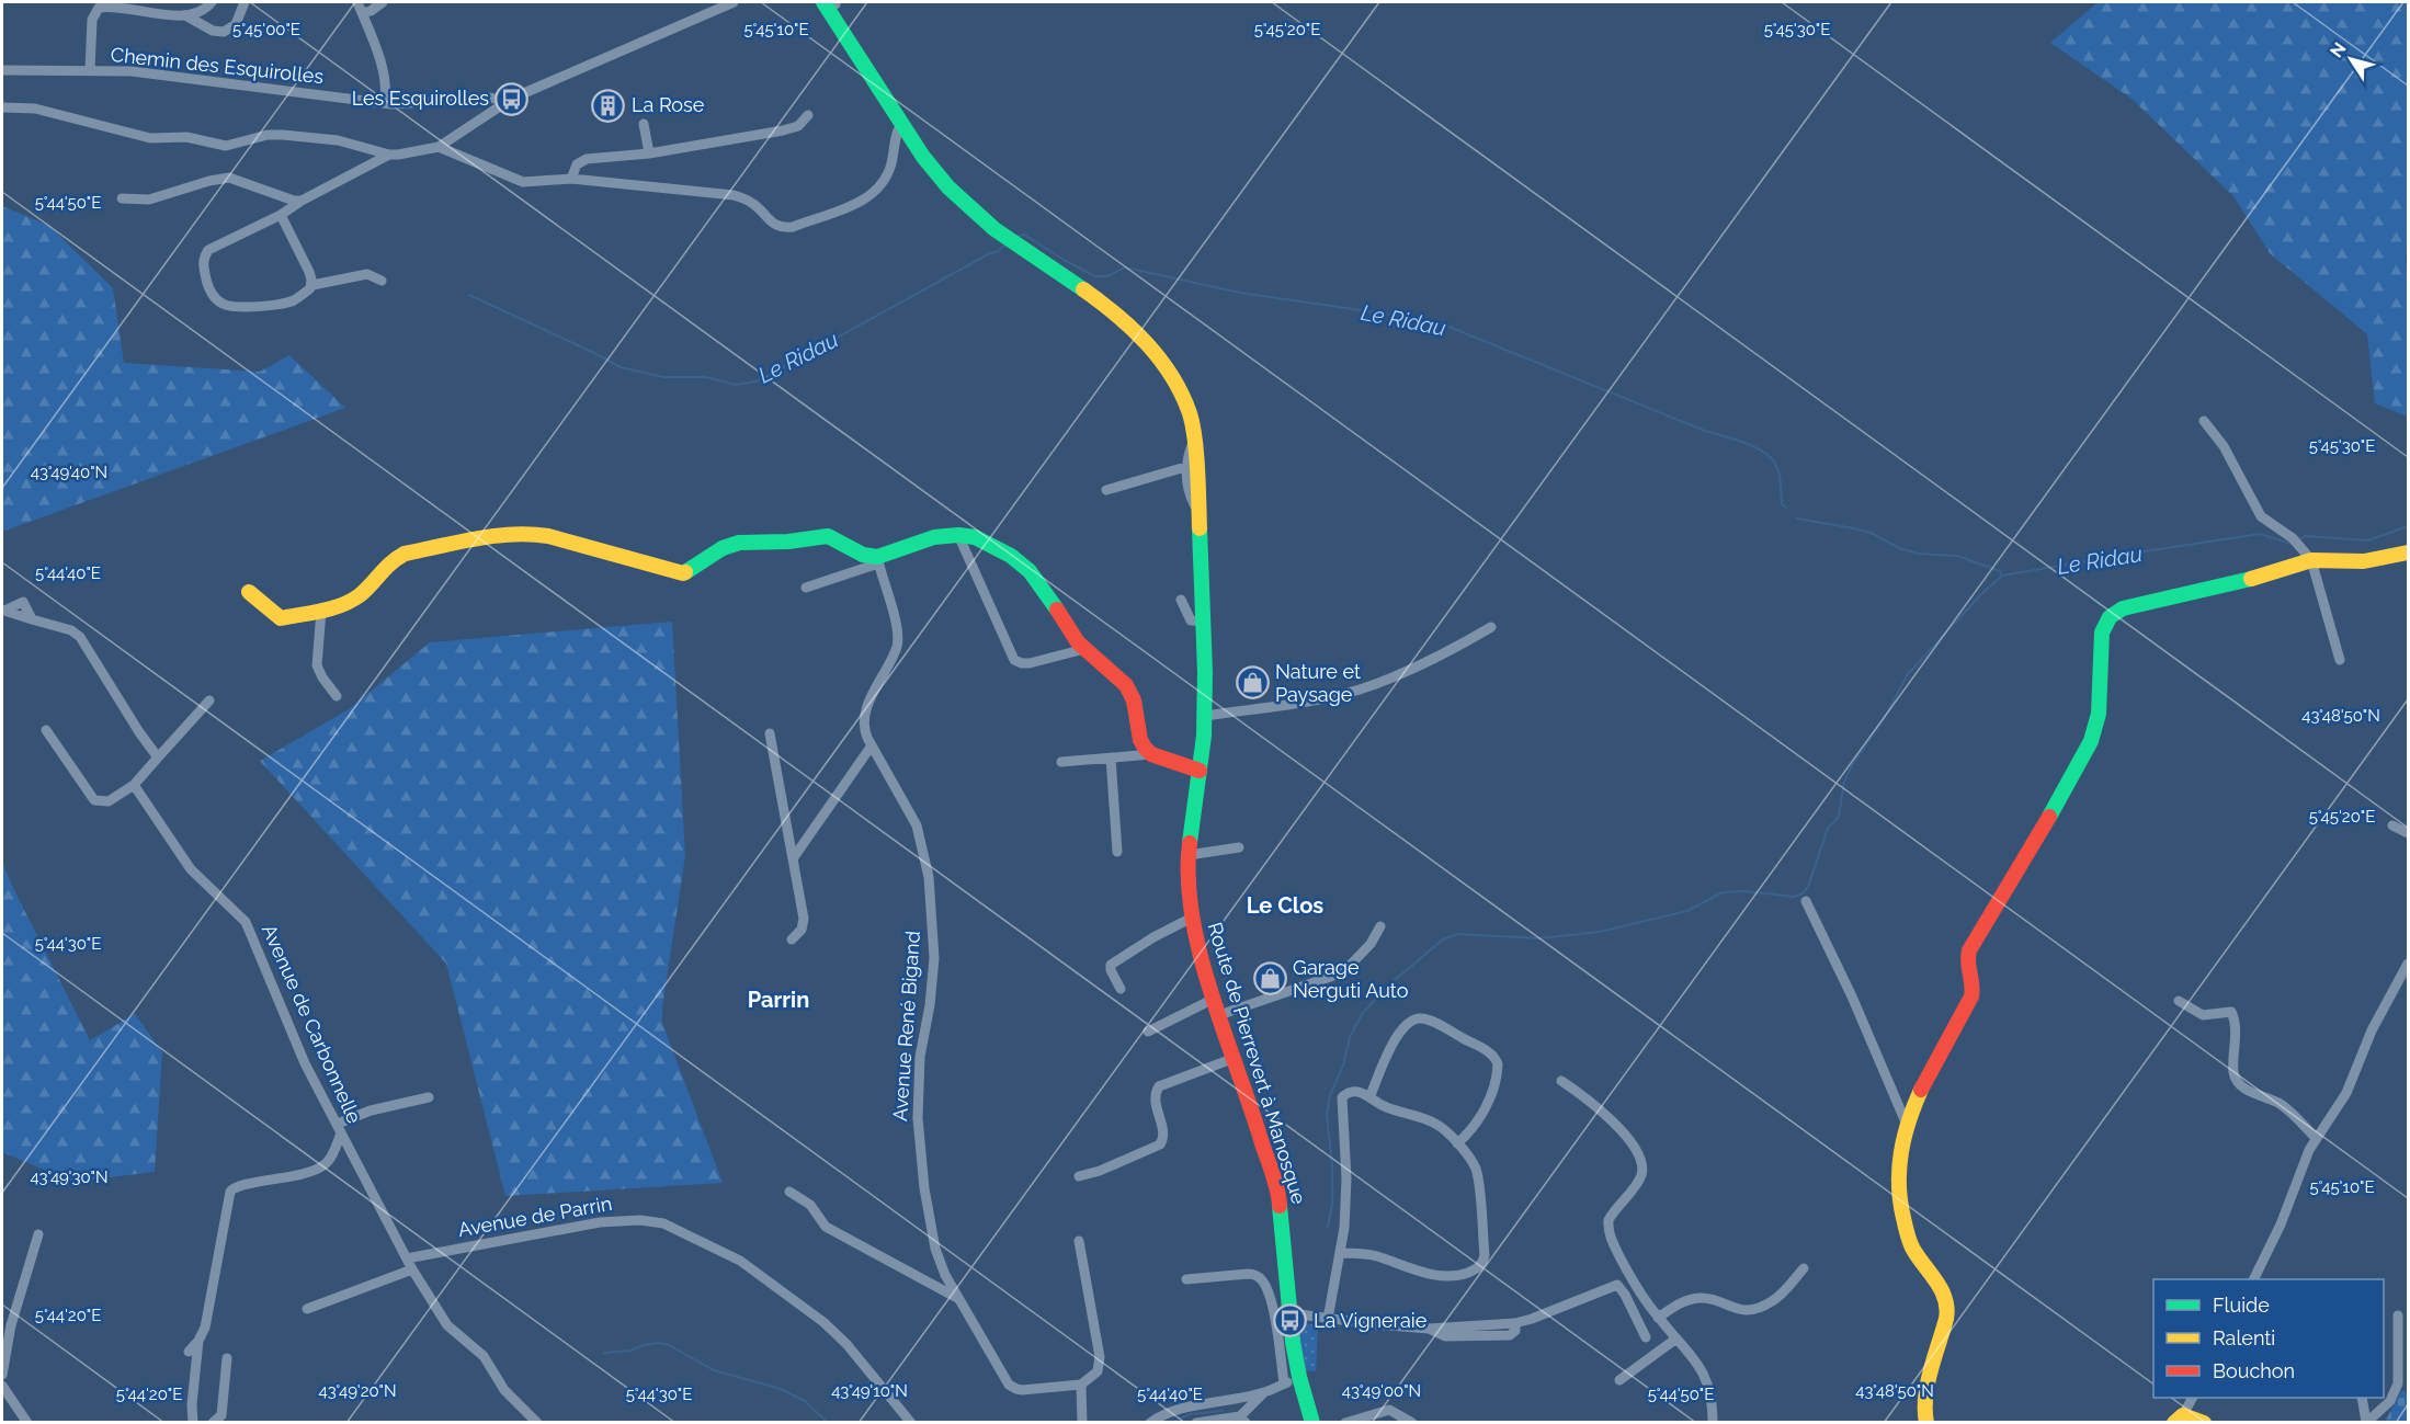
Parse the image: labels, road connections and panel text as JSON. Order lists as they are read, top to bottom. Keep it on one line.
{"streets":{"street":["Chemin des Esquirolles","Avenue de Carbonnelle","Avenue René Bigand","Route de Pierrevert à Manosque","Avenue de Parrin"]},"crossings":[["Avenue de Carbonnelle","Avenue de Parrin"]],"districts":["Le Clos","Parrin"],"water":["Le Ridau"],"places":{"bus stop":["Les Esquirolles","La Vigneraie"],"building":["La Rose"],"shop":["Nature et Paysage","Garage Nerguti Auto"]},"legend":["Fluide","Ralenti","Bouchon"],"north":"top left","coordinates":["5°45'00\"E","5°45'10\"E","5°45'20\"E","5°45'30\"E","5°44'50\"E","43°49'40\"N","5°44'40\"E","43°48'50\"N","5°44'30\"E","43°49'30\"N","5°44'20\"E","43°49'20\"N","43°49'10\"N","43°49'00\"N"]}
